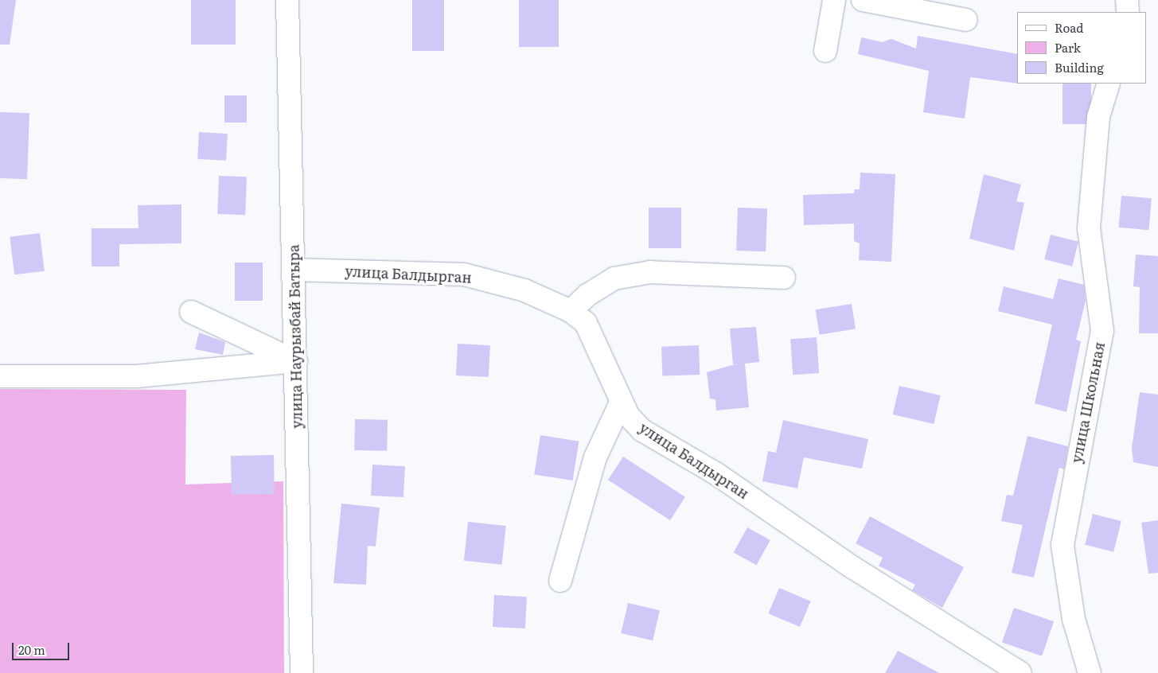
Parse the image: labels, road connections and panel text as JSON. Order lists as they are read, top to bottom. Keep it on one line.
{"streets":{"street":["улица Балдырган","улица Наурызбай Батыра","улица Школьная"]},"crossings":[["улица Балдырган","улица Наурызбай Батыра"]],"legend":["Road","Park","Building"],"scale_bar":"20 m"}
